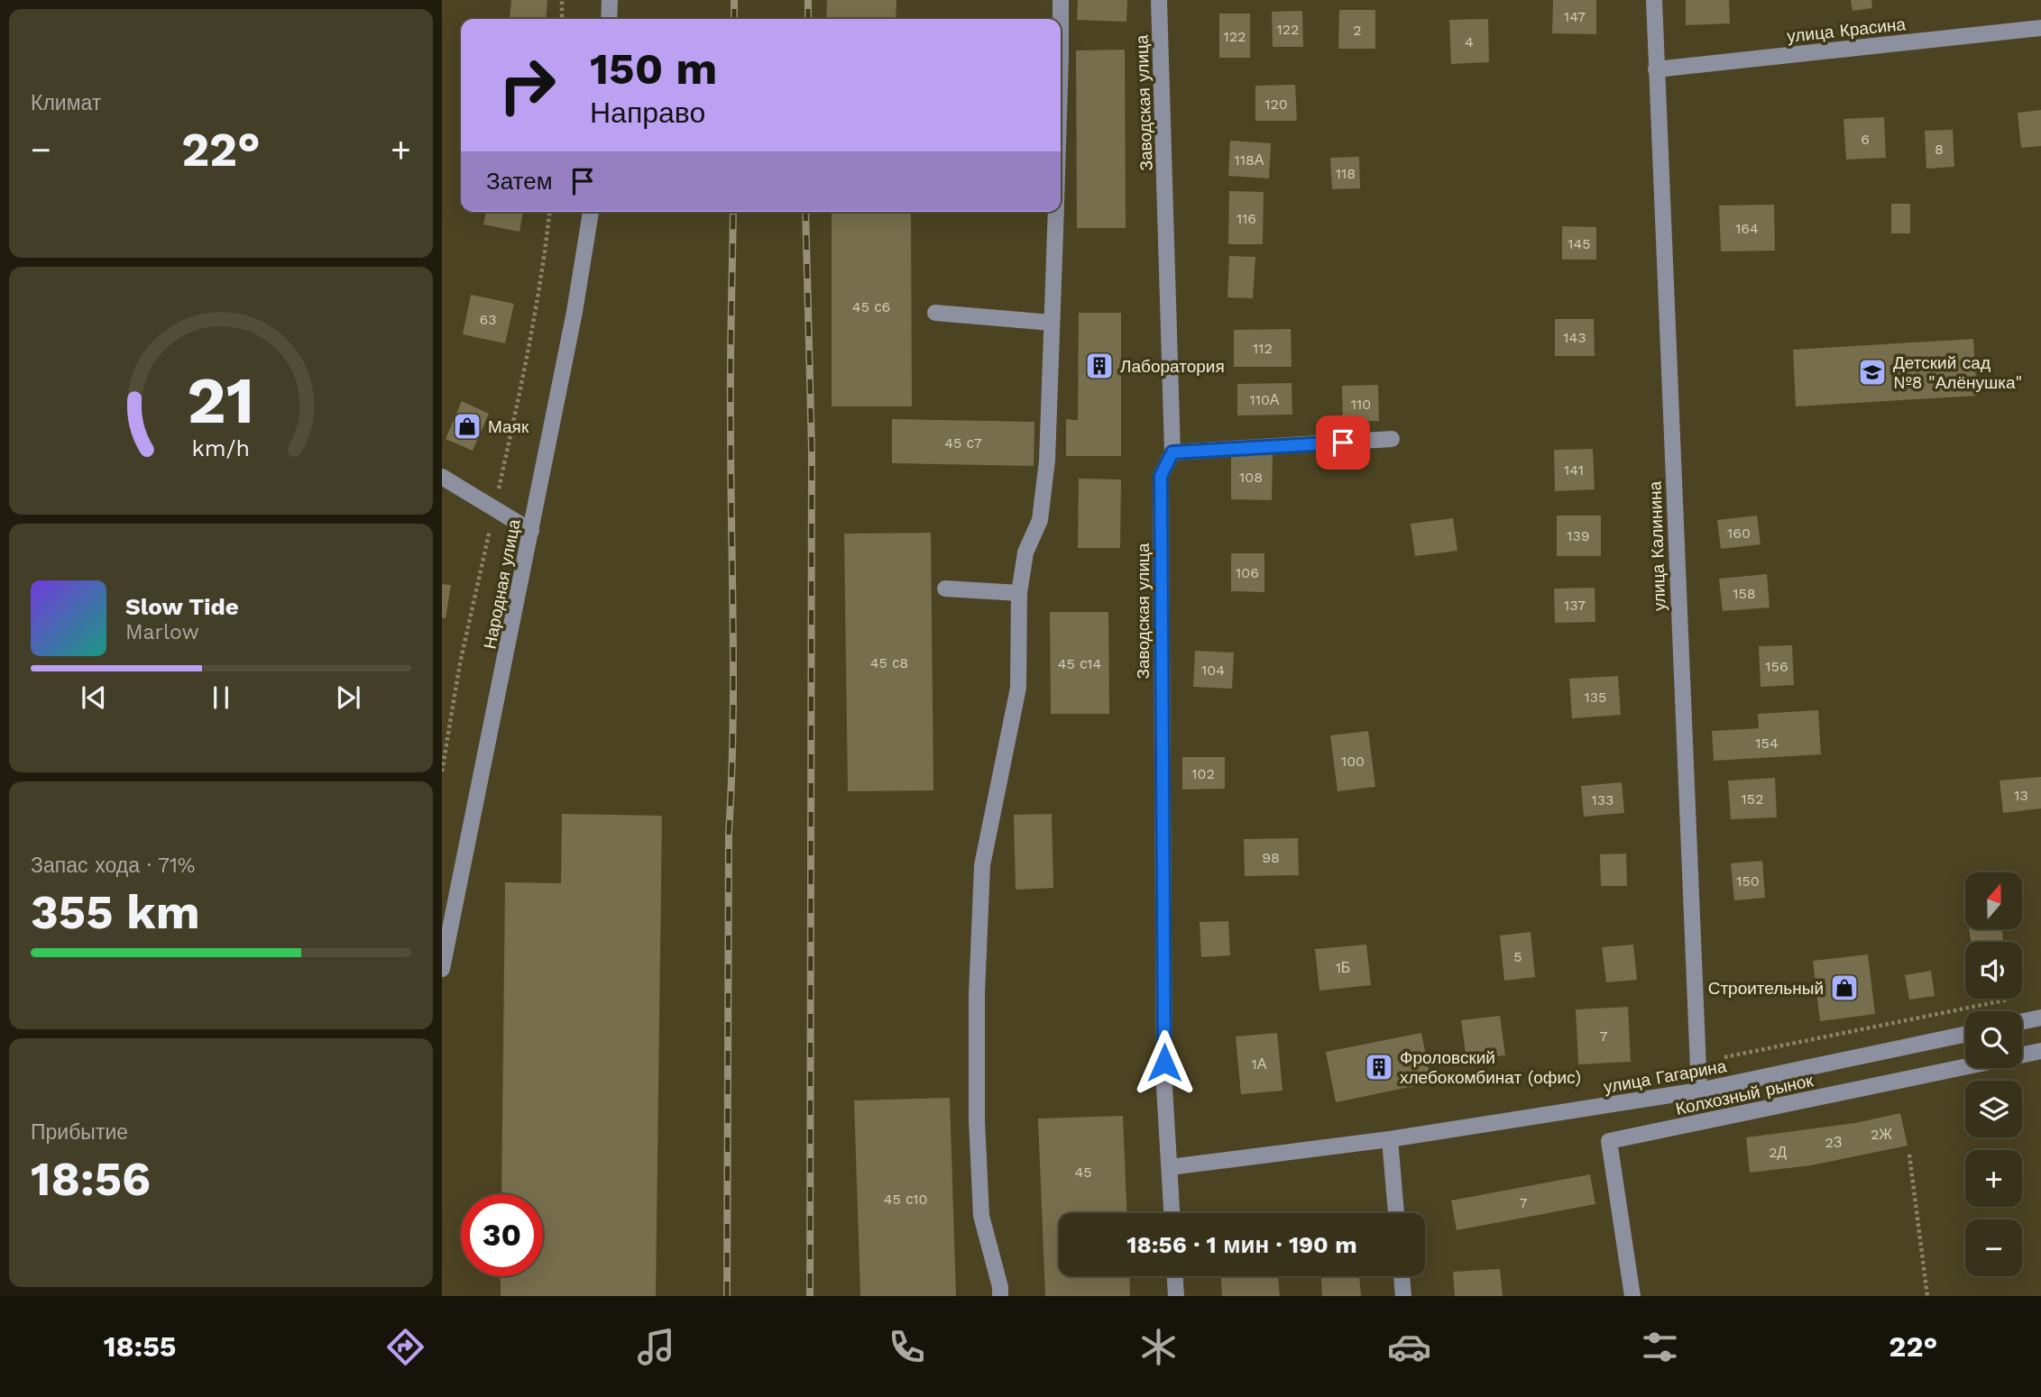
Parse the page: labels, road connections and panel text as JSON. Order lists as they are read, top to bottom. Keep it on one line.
{"streets":{"street":["улица Красина","Заводская улица","улица Калинина","Народная улица","улица Гагарина","Колхозный рынок"]},"crossings":[["улица Красина","улица Калинина"],["Заводская улица","улица Гагарина"],["улица Калинина","улица Гагарина"]],"places":{"building":["Лаборатория","Фроловский хлебокомбинат (офис)"],"school or university":["Детский сад №8 \"Алёнушка\""],"shop":["Маяк","Строительный"]},"house_numbers":["147","122","2","122","4","120","6","8","118А","118","116","164","145","45 с6","63","143","112","110А","110","45 с7","141","108","160","139","106","158","137","45 с8","45 с14","156","104","135","154","100","102","13","152","133","98","150","5","1Б","7","1А","2Ж","2З","2Д","45","45 с10","7"],"north":"top","page":{"tile":["Климат",["Запас хода · 71%","355 km"],["Прибытие","18:56"]],"turn":["150 m","Направо"],"heat":["−","22°","+"],"then":"Затем","song":["Slow Tide","Marlow"],"map_buttons":["+","−"],"limit":"30","trip":"18:56 · 1 мин · 190 m","tabs":["18:55","22°"],"gauge":["21","km/h"]}}
